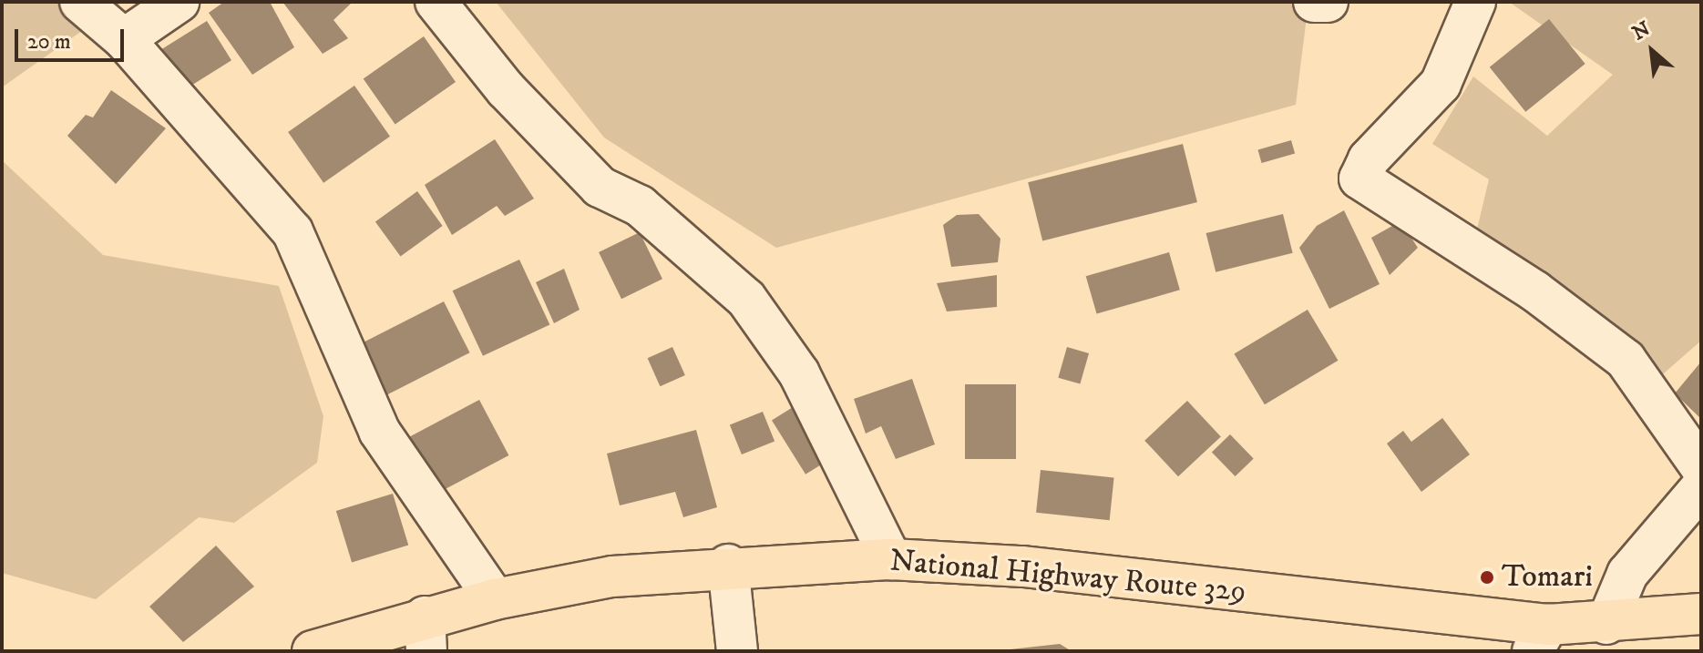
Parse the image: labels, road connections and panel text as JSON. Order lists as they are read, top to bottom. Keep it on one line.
{"streets":{"highway":["National Highway Route 329"]},"places":["Tomari"],"scale_bar":"20 m","north":"top left"}
